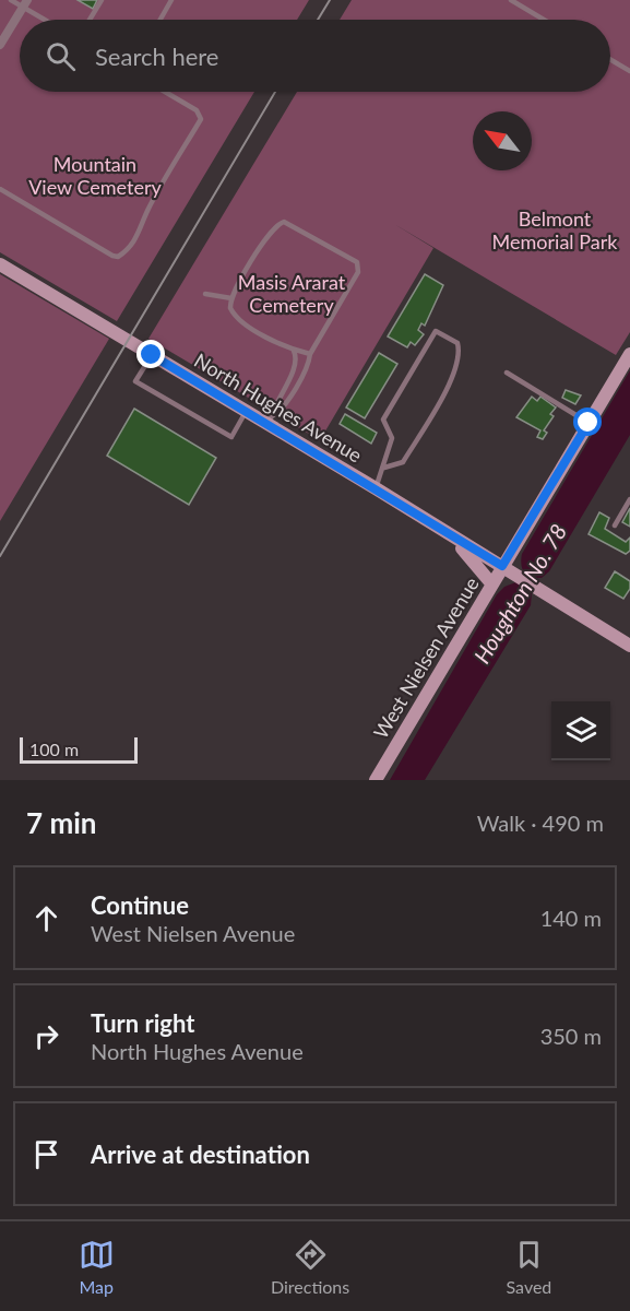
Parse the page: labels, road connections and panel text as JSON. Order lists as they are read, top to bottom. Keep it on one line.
{"streets":{"street":["North Hughes Avenue","West Nielsen Avenue"]},"crossings":[["North Hughes Avenue","West Nielsen Avenue"]],"water":["Houghton No. 78"],"parks":["Mountain View Cemetery","Belmont Memorial Park","Masis Ararat Cemetery"],"scale_bar":"100 m","north":"top left","page":{"search":"Search here","scale":"100 m","heading":["7 min","Walk · 490 m"],"list":[["Continue","West Nielsen Avenue","140 m"],["Turn right","North Hughes Avenue","350 m"],"Arrive at destination"],"nav":["Map","Directions","Saved"]}}
